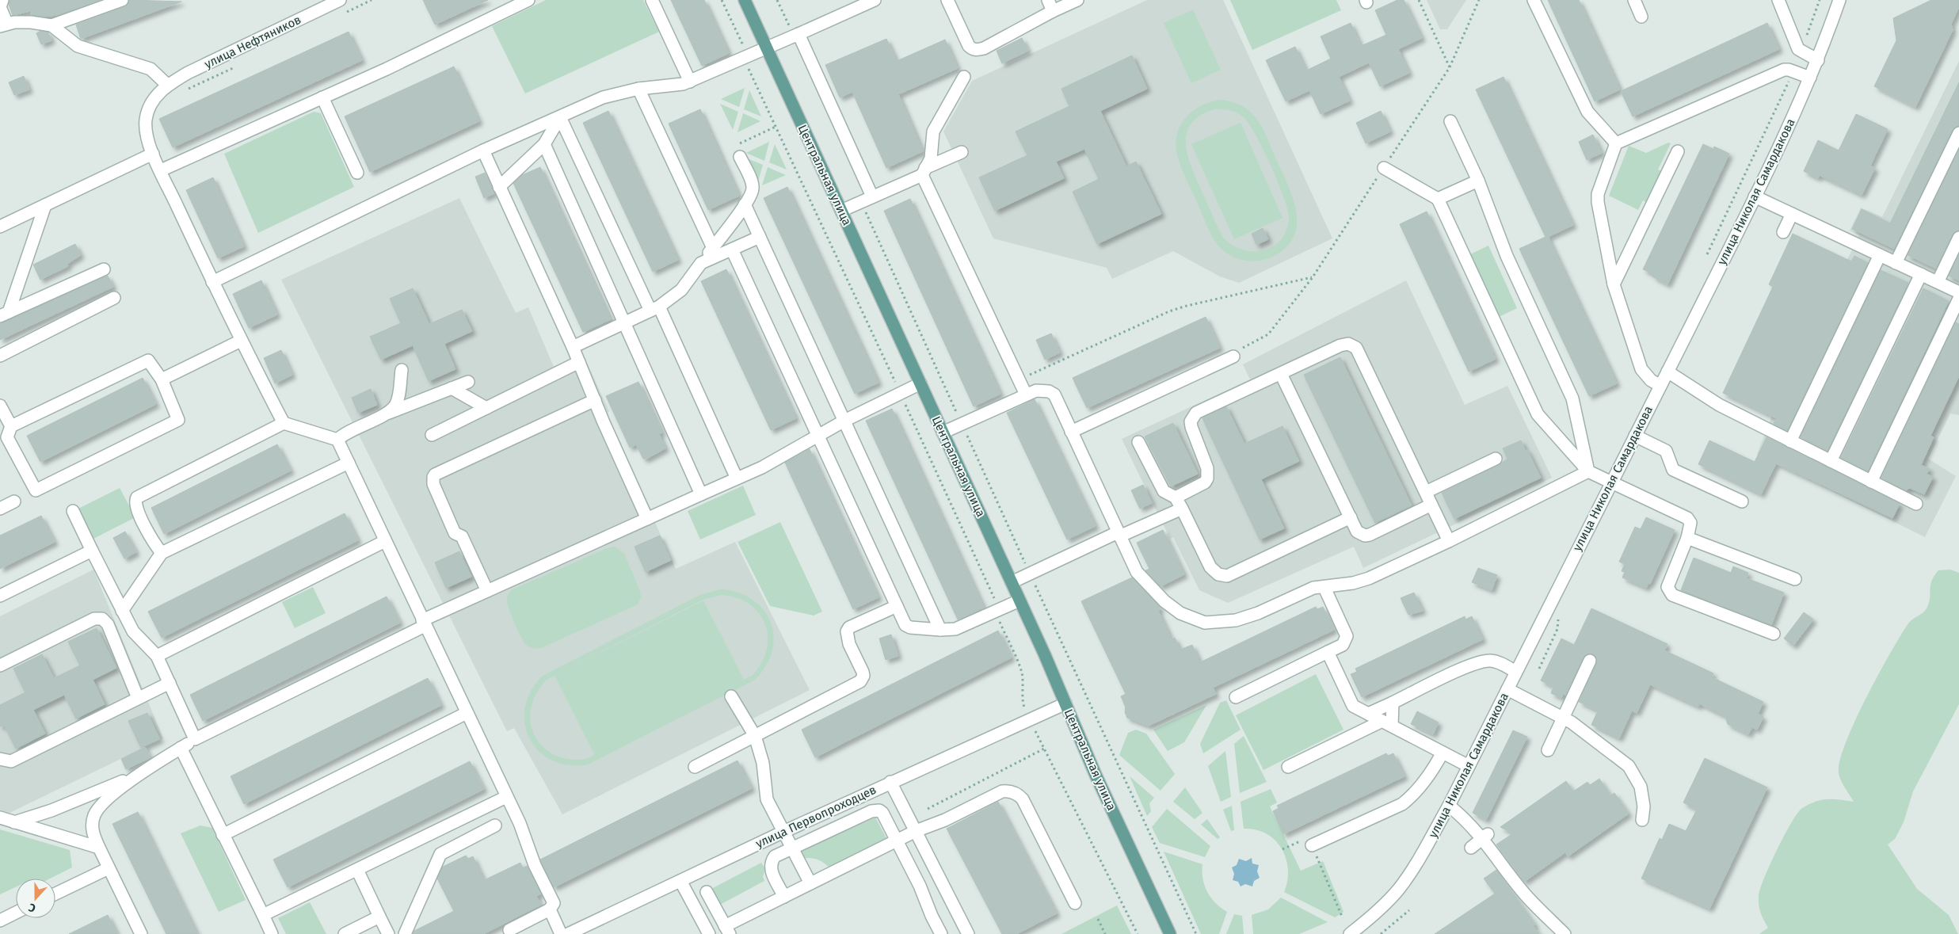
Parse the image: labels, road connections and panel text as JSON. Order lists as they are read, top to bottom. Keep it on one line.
{"streets":{"main road":["Центральная улица"],"street":["улица Нефтяников","улица Николая Самардакова","улица Первопроходцев"]},"crossings":[["Центральная улица","улица Первопроходцев"]],"north":"bottom"}
